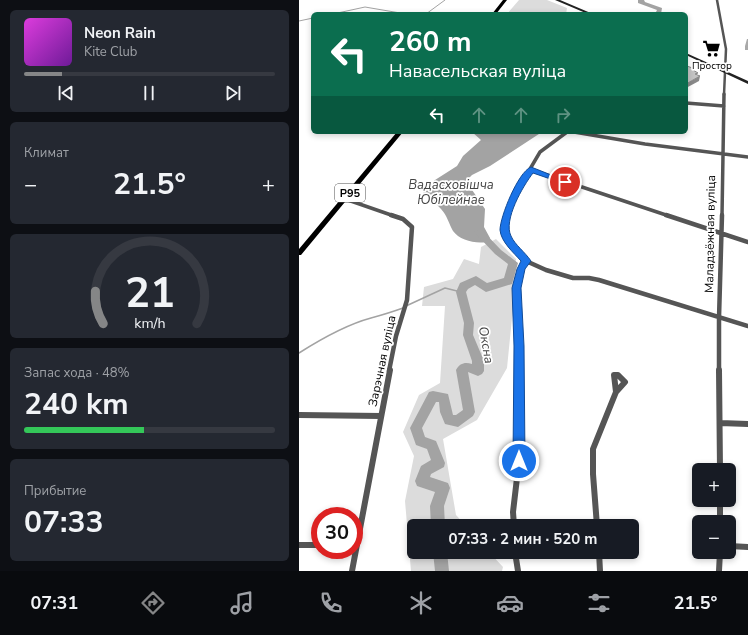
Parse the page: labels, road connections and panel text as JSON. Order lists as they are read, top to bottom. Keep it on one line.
{"streets":{"main road":["Р95"],"street":["Маладзёжная вуліца","Зарэчная вуліца"]},"crossings":[["Р95","Зарэчная вуліца"]],"water":["Вадасховішча Юбілейнае","Оксна"],"places":{"supermarket":["Простор"]},"page":{"turn":["260 m","Навасельская вуліца"],"song":["Neon Rain","Kite Club"],"tile":["Климат",["Запас хода · 48%","240 km"],["Прибытие","07:33"]],"heat":["−","21.5°","+"],"map_buttons":["+","−"],"limit":"30","trip":"07:33 · 2 мин · 520 m","tabs":["07:31","21.5°"],"gauge":["21","km/h"]}}
